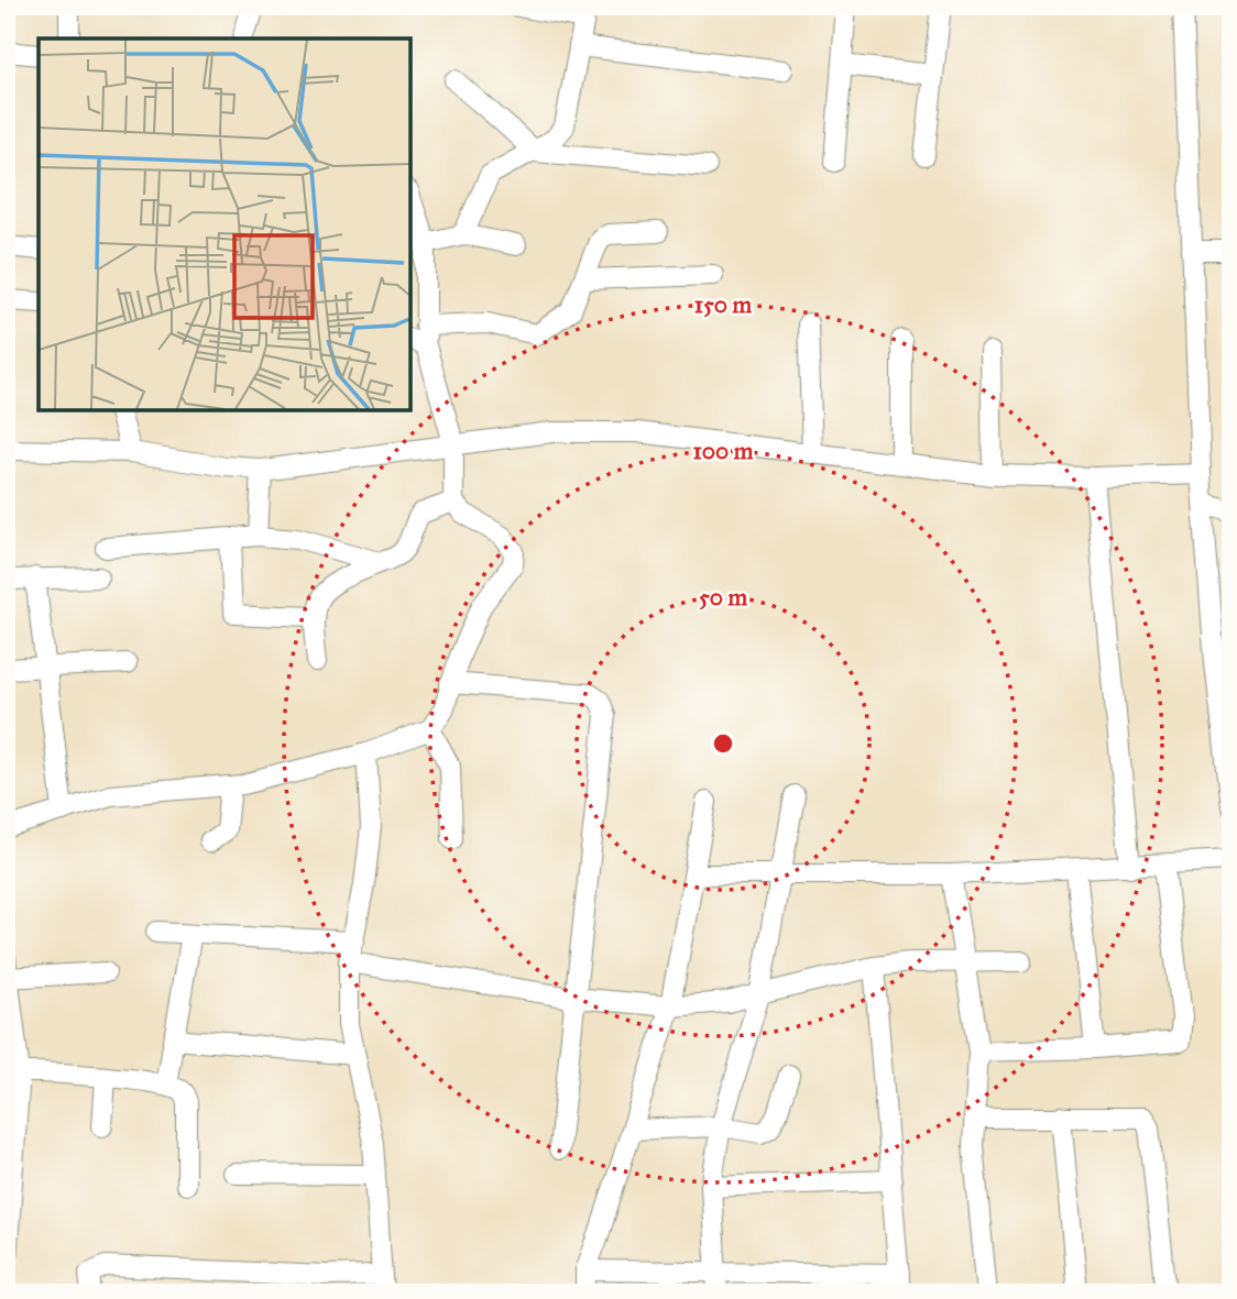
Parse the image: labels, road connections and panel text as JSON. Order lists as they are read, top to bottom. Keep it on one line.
{"rings":["150 m","100 m","50 m"]}
